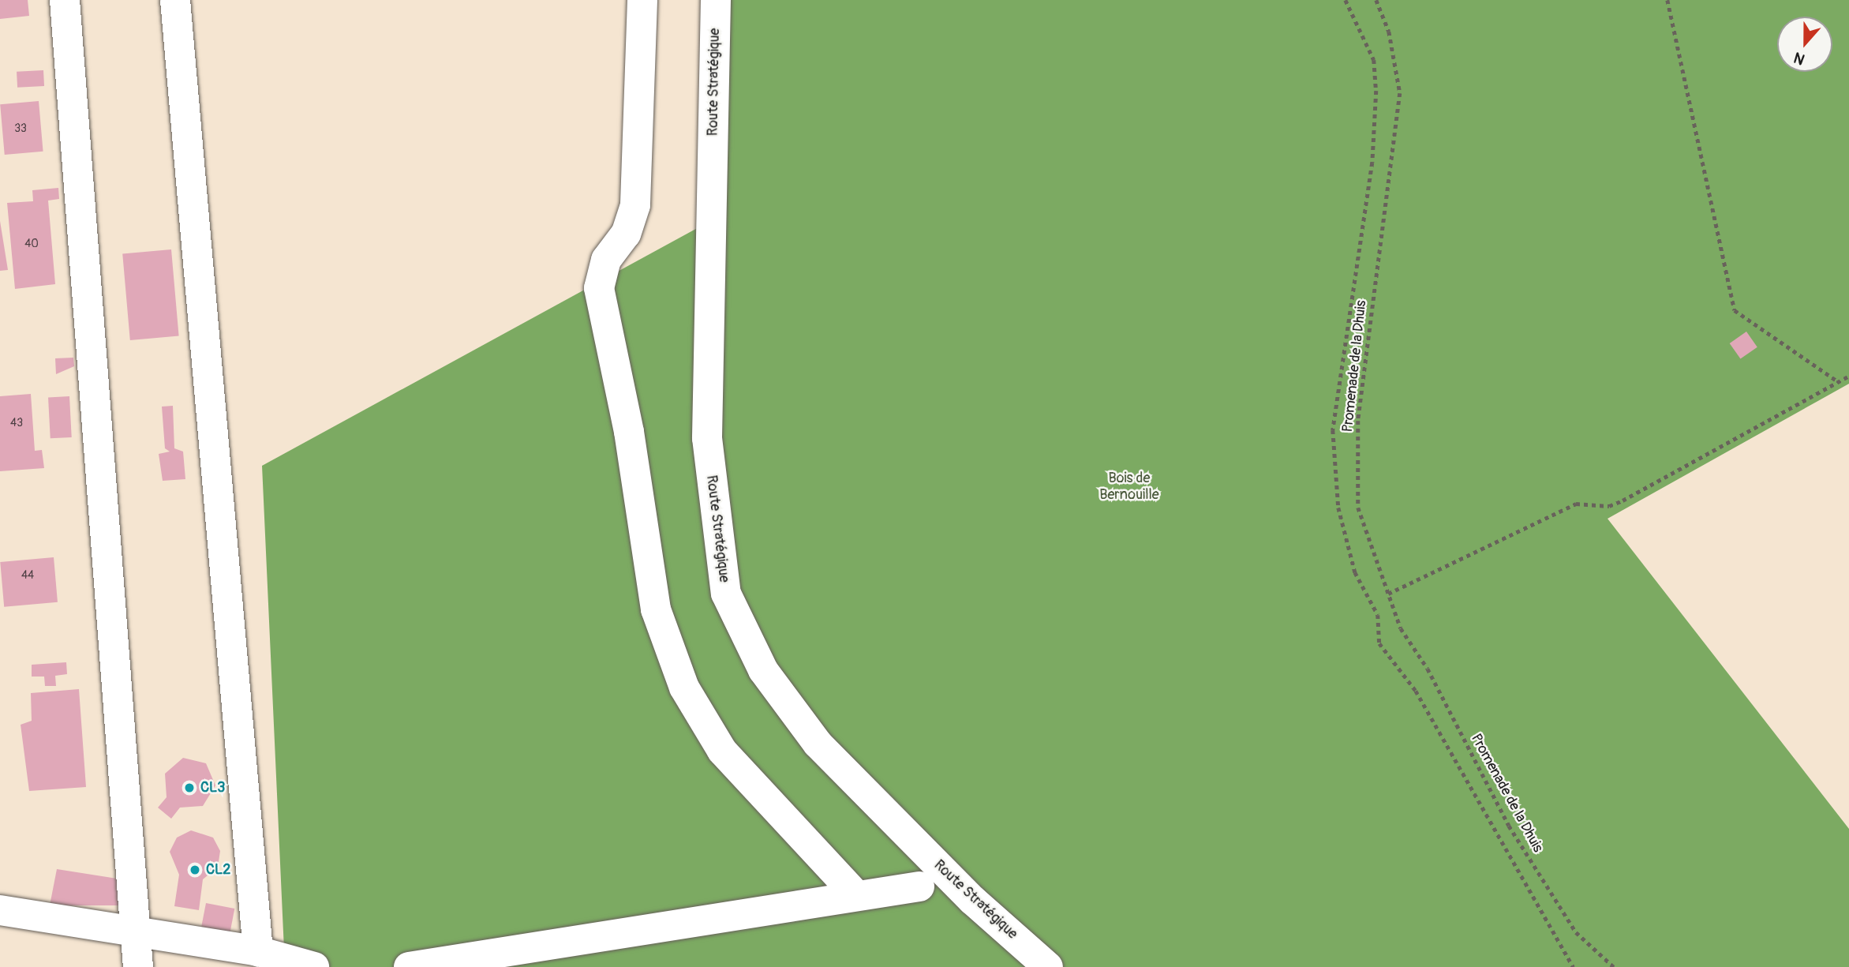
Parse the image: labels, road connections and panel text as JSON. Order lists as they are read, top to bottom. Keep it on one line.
{"streets":{"street":["Route Stratégique"],"path":["Promenade de la Dhuis"]},"parks":["Bois de Bernouille"],"places":["CL3","CL2"],"house_numbers":["33","40","43","44"],"north":"bottom"}
